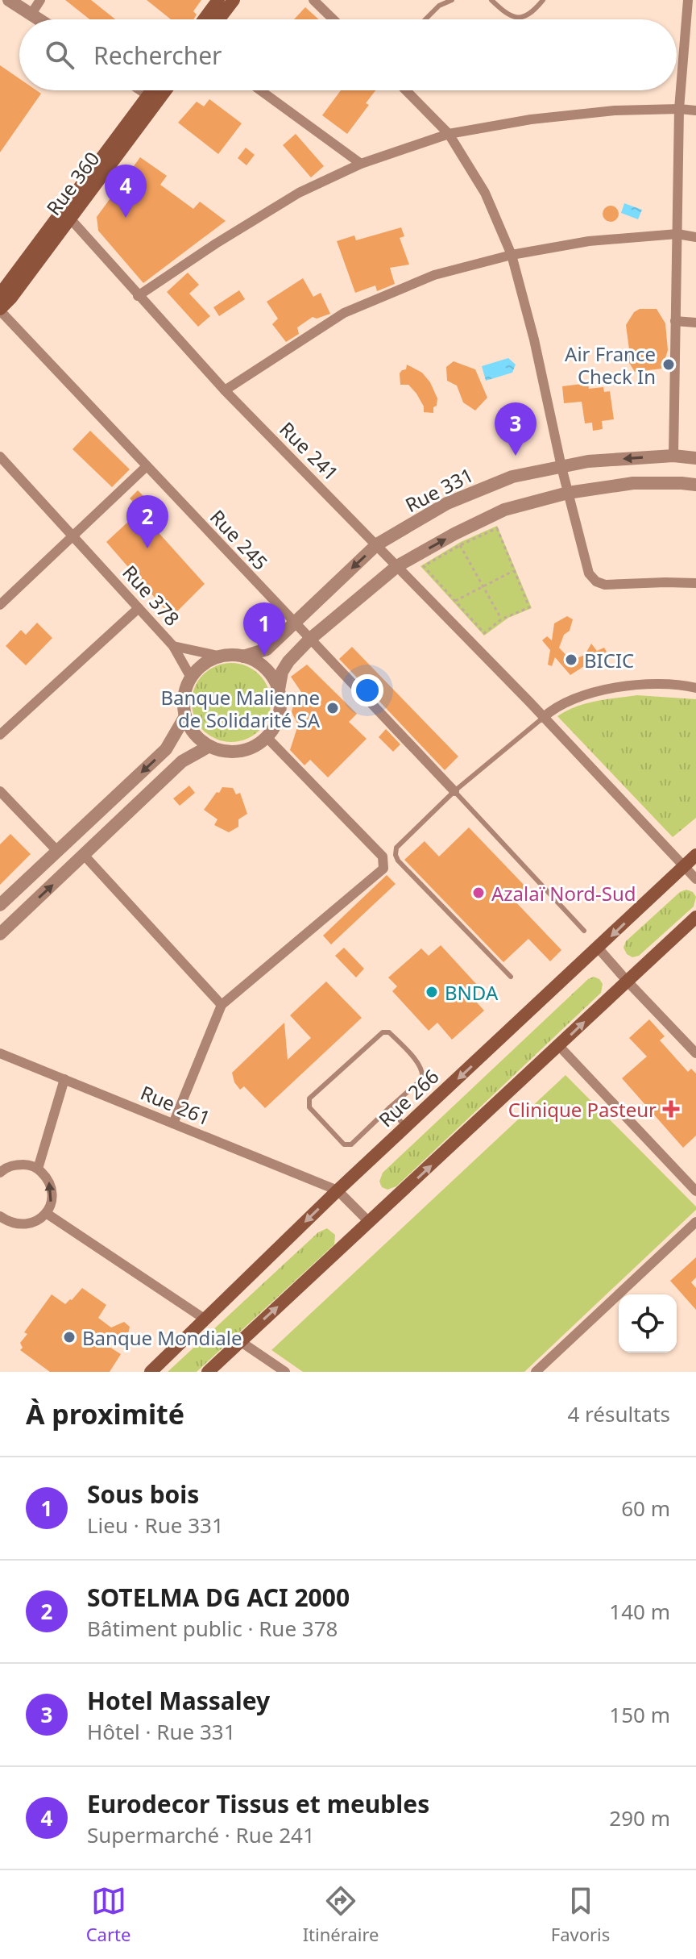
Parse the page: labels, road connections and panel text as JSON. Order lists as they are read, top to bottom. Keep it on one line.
{"streets":{"main road":["Rue 360","Rue 266"],"street":["Rue 241","Rue 331","Rue 245","Rue 378","Rue 261"]},"crossings":[["Rue 360","Rue 241"],["Rue 360","Rue 245"],["Rue 241","Rue 331"],["Rue 331","Rue 245"],["Rue 331","Rue 378"],["Rue 266","Rue 261"]],"places":{"other":["Air France Check In","BICIC","Banque Malienne de Solidarité SA","Azalaï Nord-Sud","BNDA","Banque Mondiale"],"health":["Clinique Pasteur"]},"page":{"search":"Rechercher","pins":["4","3","2","1"],"heading":["À proximité","4 résultats"],"list":[{"mark":"1","name":"Sous bois","note":"Lieu · Rue 331","value":"60 m"},{"mark":"2","name":"SOTELMA DG ACI 2000","note":"Bâtiment public · Rue 378","value":"140 m"},{"mark":"3","name":"Hotel Massaley","note":"Hôtel · Rue 331","value":"150 m"},{"mark":"4","name":"Eurodecor Tissus et meubles","note":"Supermarché · Rue 241","value":"290 m"}],"nav":["Carte","Itinéraire","Favoris"]}}
